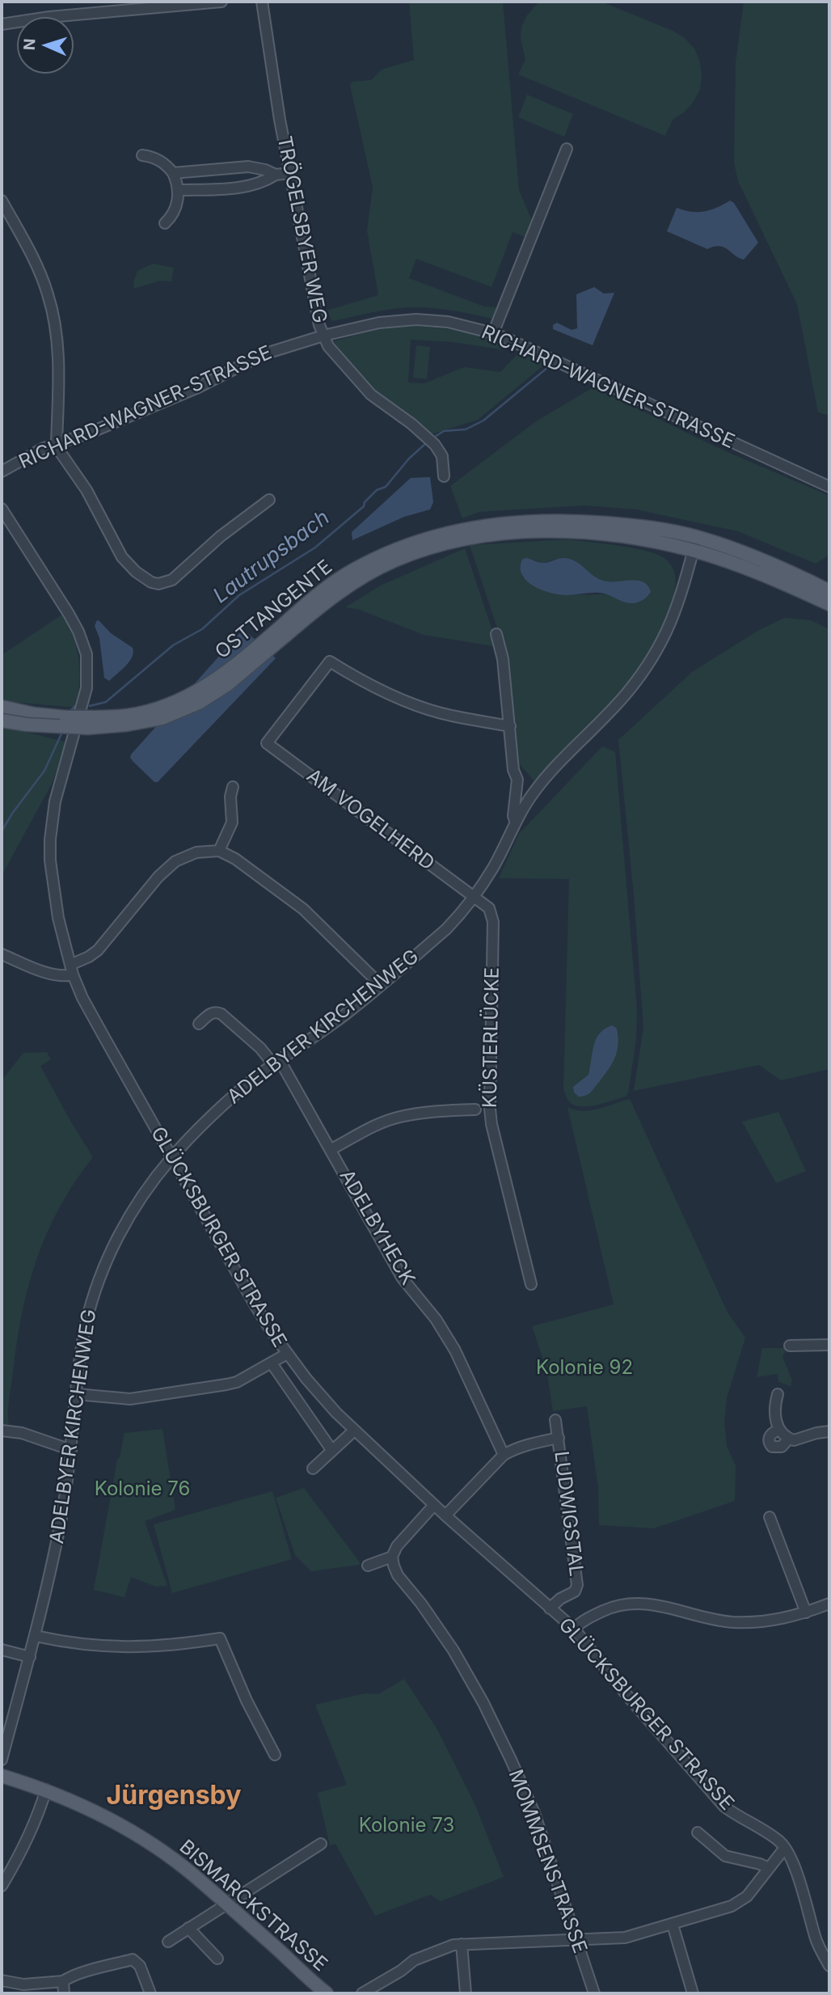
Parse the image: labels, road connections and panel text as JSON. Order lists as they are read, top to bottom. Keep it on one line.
{"streets":{"main road":["OSTTANGENTE","BISMARCKSTRASSE"],"street":["TRÖGELSBYER WEG","RICHARD-WAGNER-STRASSE","AM VOGELHERD","ADELBYER KIRCHENWEG","KÜSTERLÜCKE","ADELBYHECK","GLÜCKSBURGER STRASSE","LUDWIGSTAL","MOMMSENSTRASSE"]},"crossings":[["TRÖGELSBYER WEG","RICHARD-WAGNER-STRASSE"],["OSTTANGENTE","ADELBYER KIRCHENWEG"],["AM VOGELHERD","ADELBYER KIRCHENWEG"],["AM VOGELHERD","KÜSTERLÜCKE"],["ADELBYER KIRCHENWEG","KÜSTERLÜCKE"],["ADELBYER KIRCHENWEG","ADELBYHECK"],["ADELBYER KIRCHENWEG","GLÜCKSBURGER STRASSE"],["ADELBYHECK","LUDWIGSTAL"],["GLÜCKSBURGER STRASSE","LUDWIGSTAL"]],"districts":["Jürgensby"],"water":["Lautrupsbach"],"parks":["Kolonie 92","Kolonie 76","Kolonie 73"],"north":"left"}
